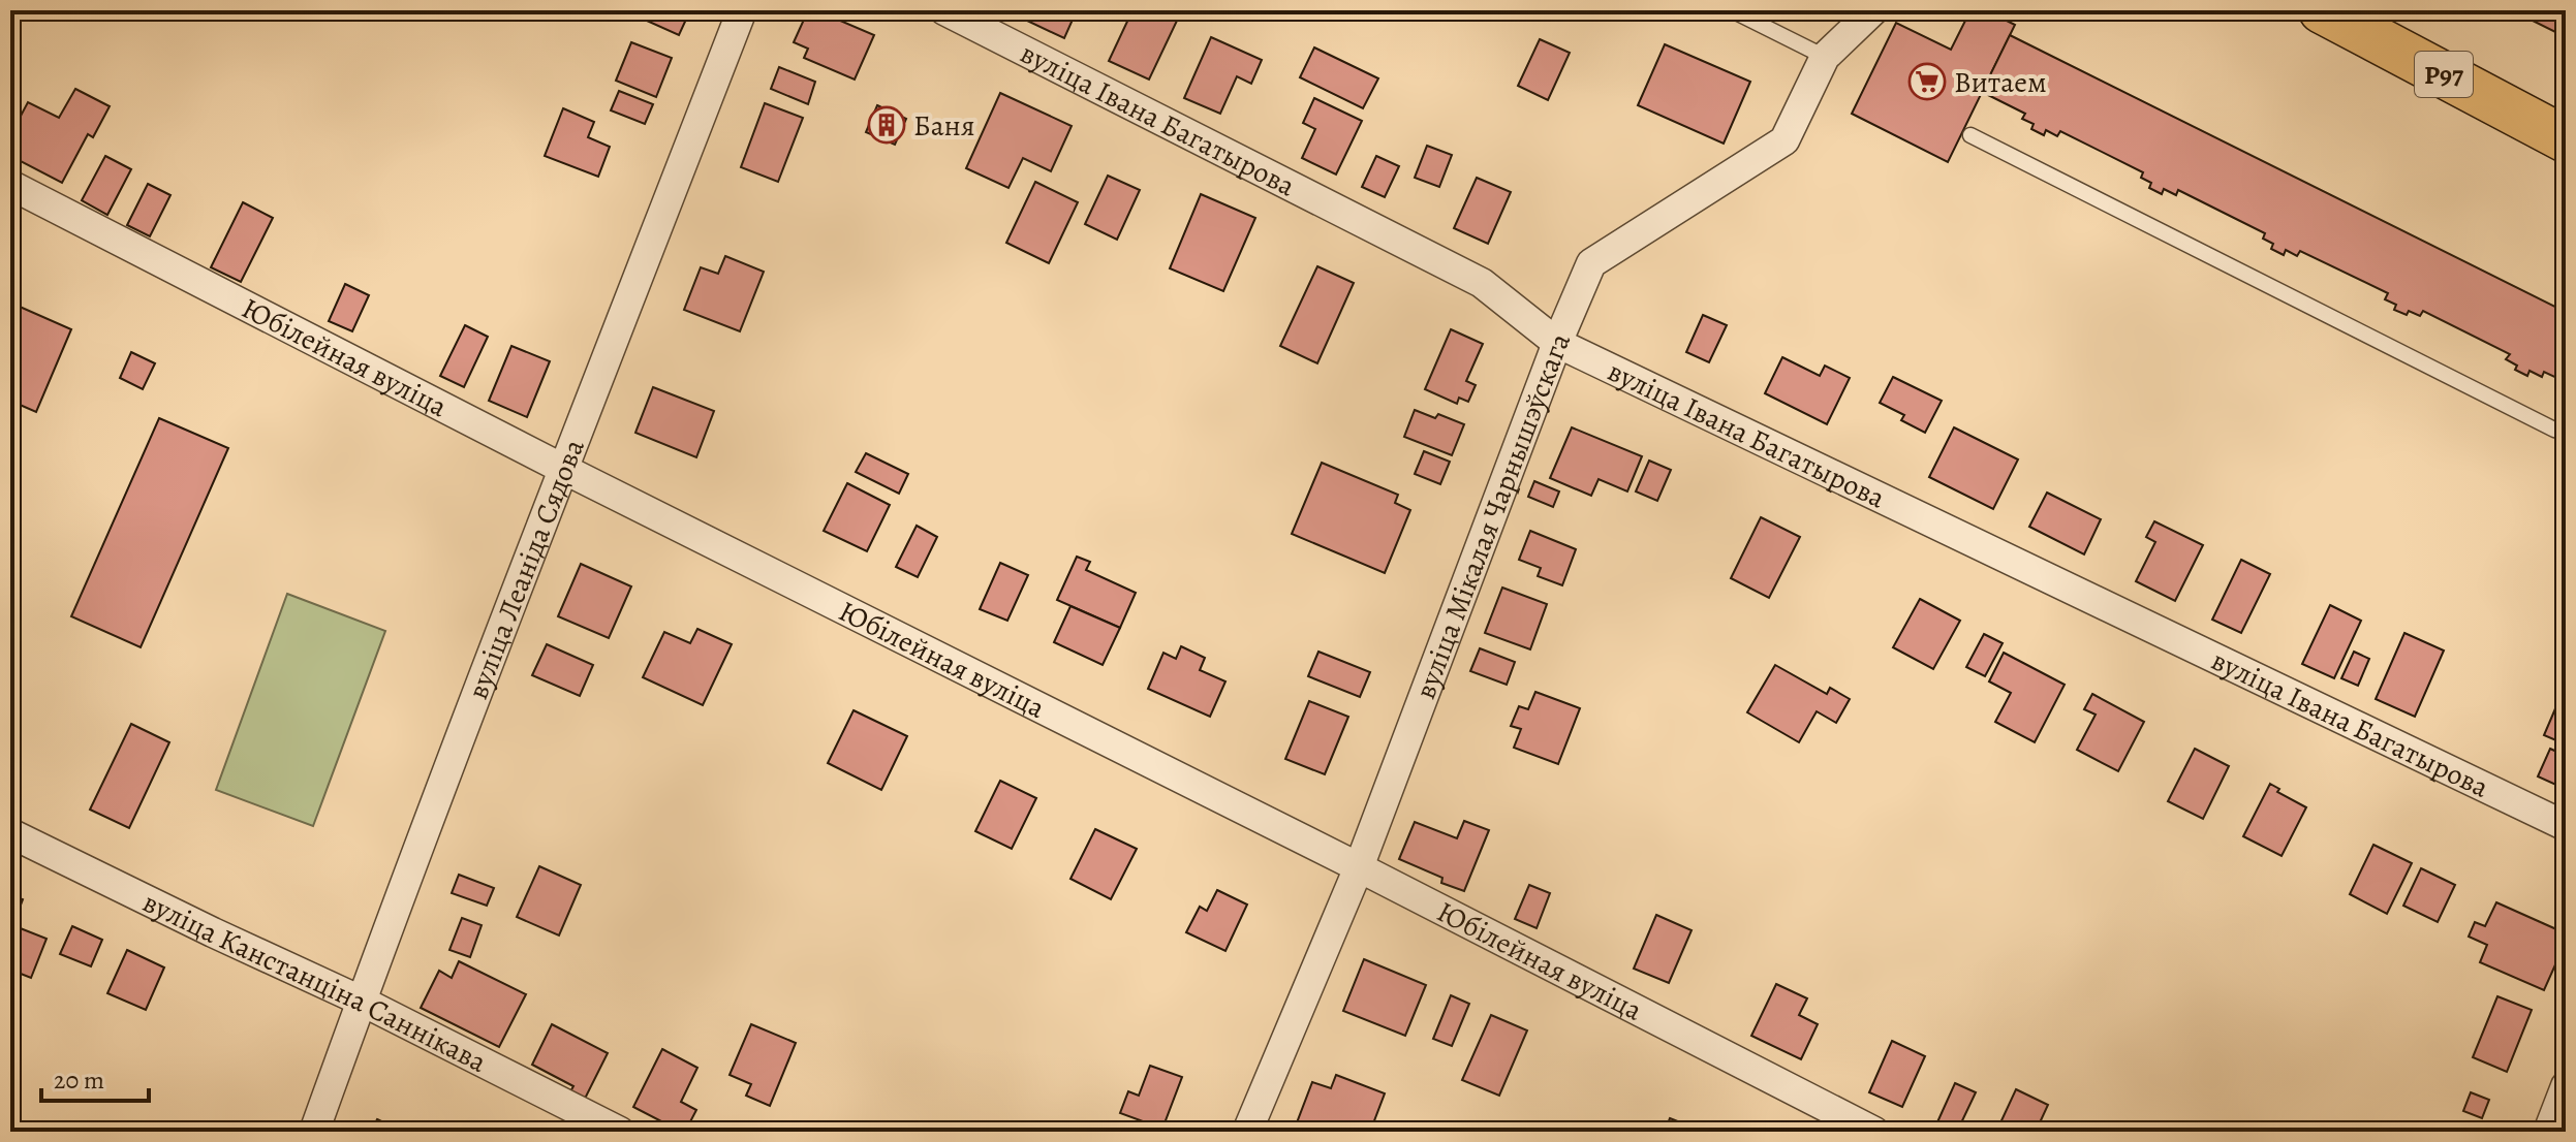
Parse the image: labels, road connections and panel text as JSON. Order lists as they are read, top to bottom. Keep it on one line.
{"streets":{"main road":["Р97"],"street":["вуліца Івана Багатырова","Юбілейная вуліца","вуліца Мікалая Чарнышэўскага","вуліца Леаніда Сядова","вуліца Канстанціна Саннікава"]},"crossings":[["вуліца Івана Багатырова","вуліца Мікалая Чарнышэўскага"],["Юбілейная вуліца","вуліца Мікалая Чарнышэўскага"],["Юбілейная вуліца","вуліца Леаніда Сядова"],["вуліца Леаніда Сядова","вуліца Канстанціна Саннікава"]],"places":{"supermarket":["Витаем"],"building":["Баня"]},"scale_bar":"20 m"}
